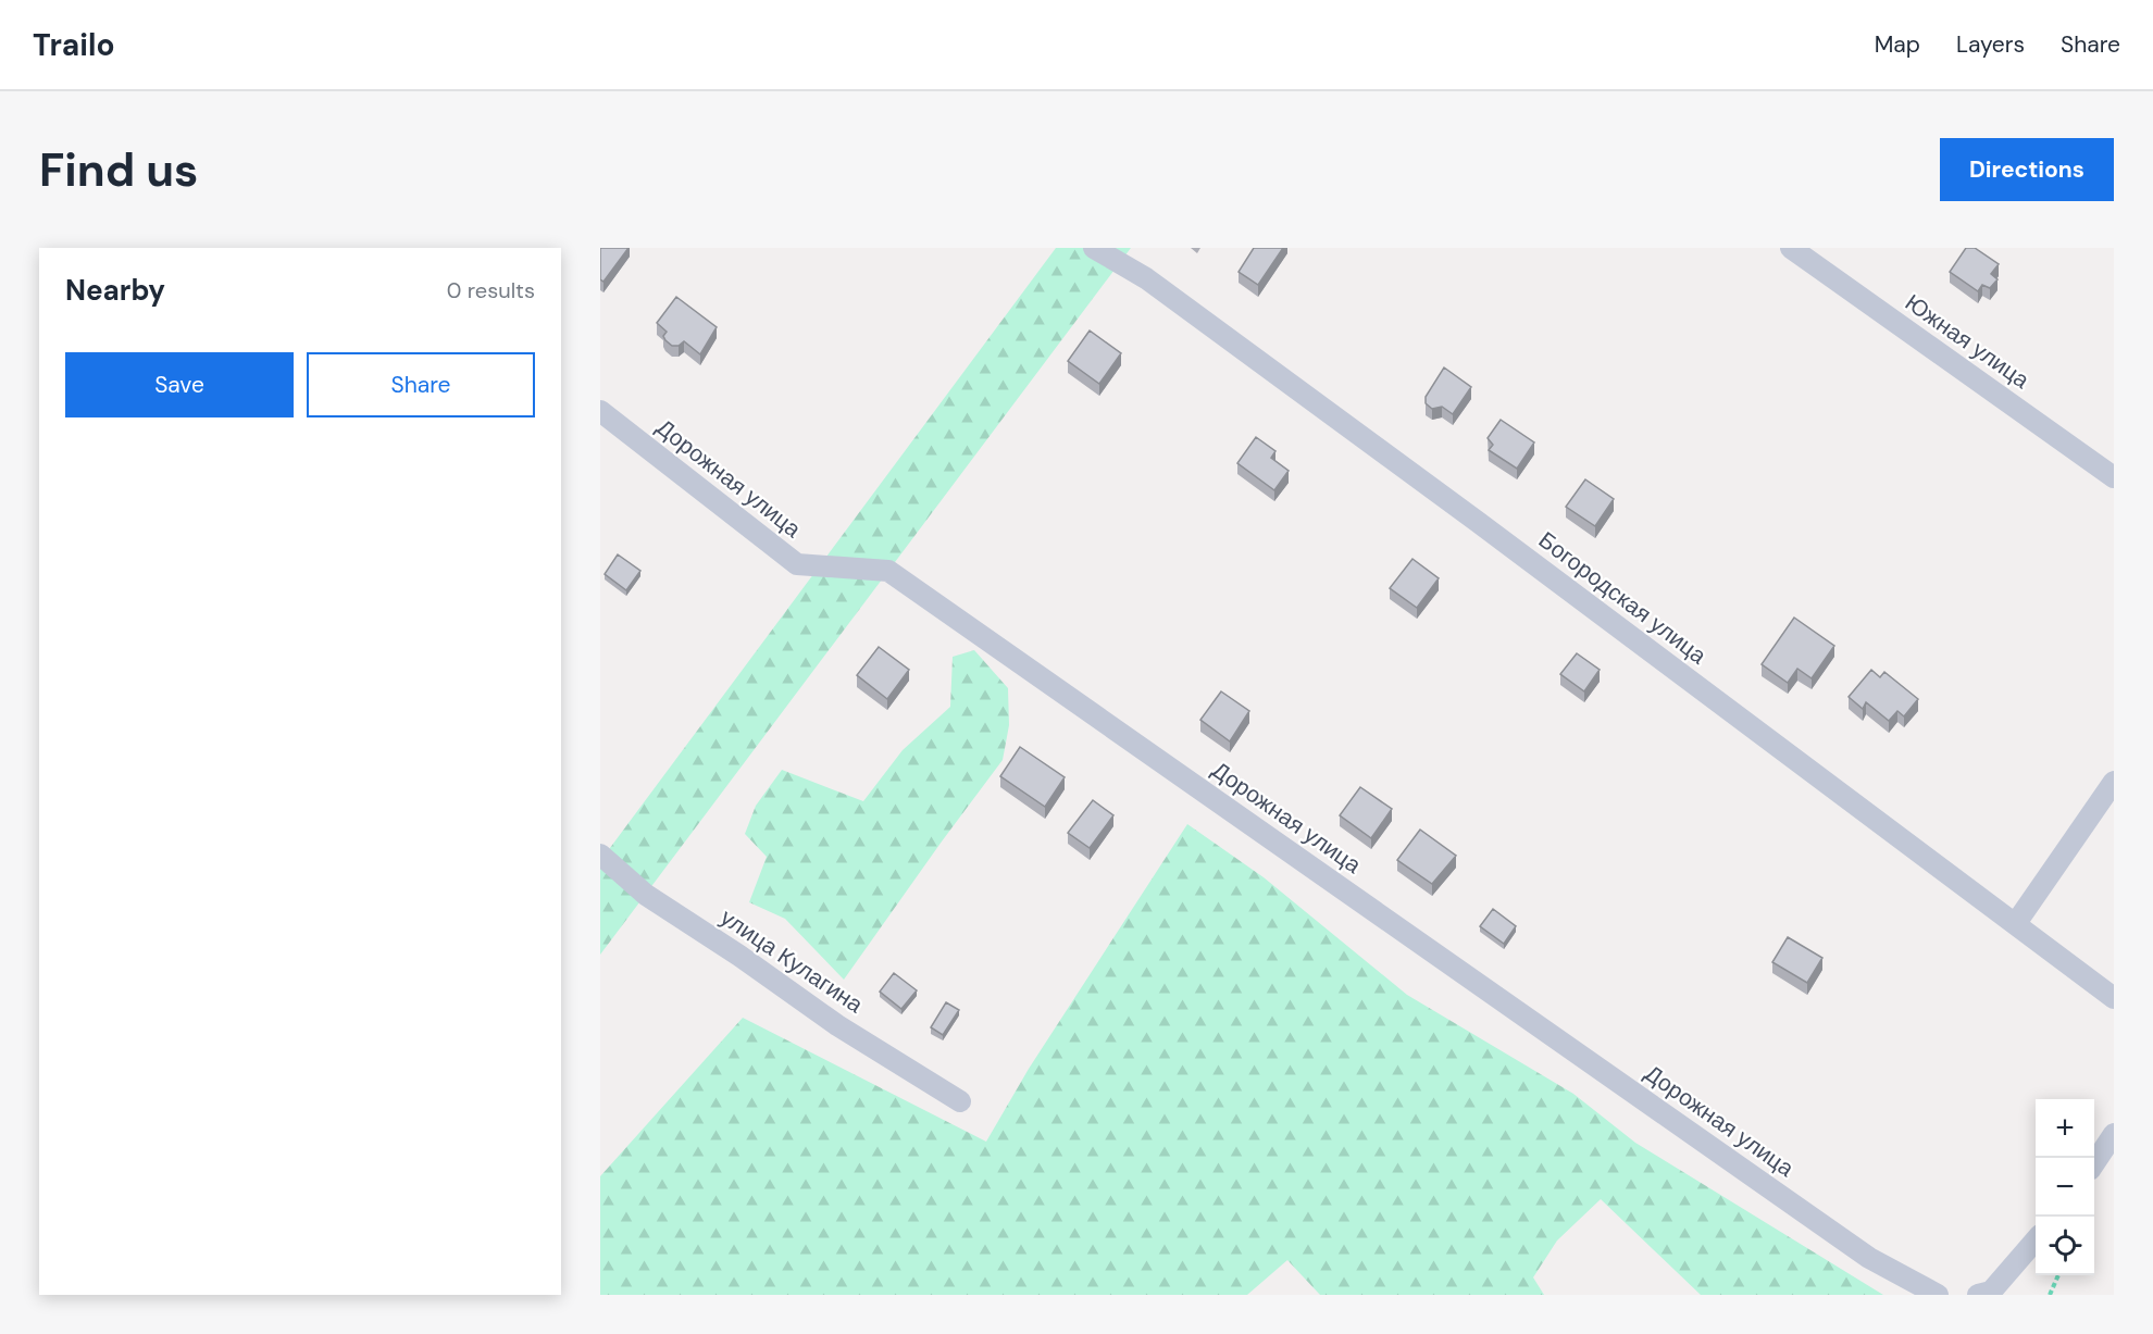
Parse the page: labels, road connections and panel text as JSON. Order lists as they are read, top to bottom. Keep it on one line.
{"streets":{"street":["Южная улица","Дорожная улица","Богородская улица","улица Кулагина"]},"page":{"header":"Trailo","nav":["Map","Layers","Share"],"buttons":["Directions",["Save","Share"]],"title":"Find us","heading":["Nearby","0 results"],"map_buttons":["+","−"]}}
